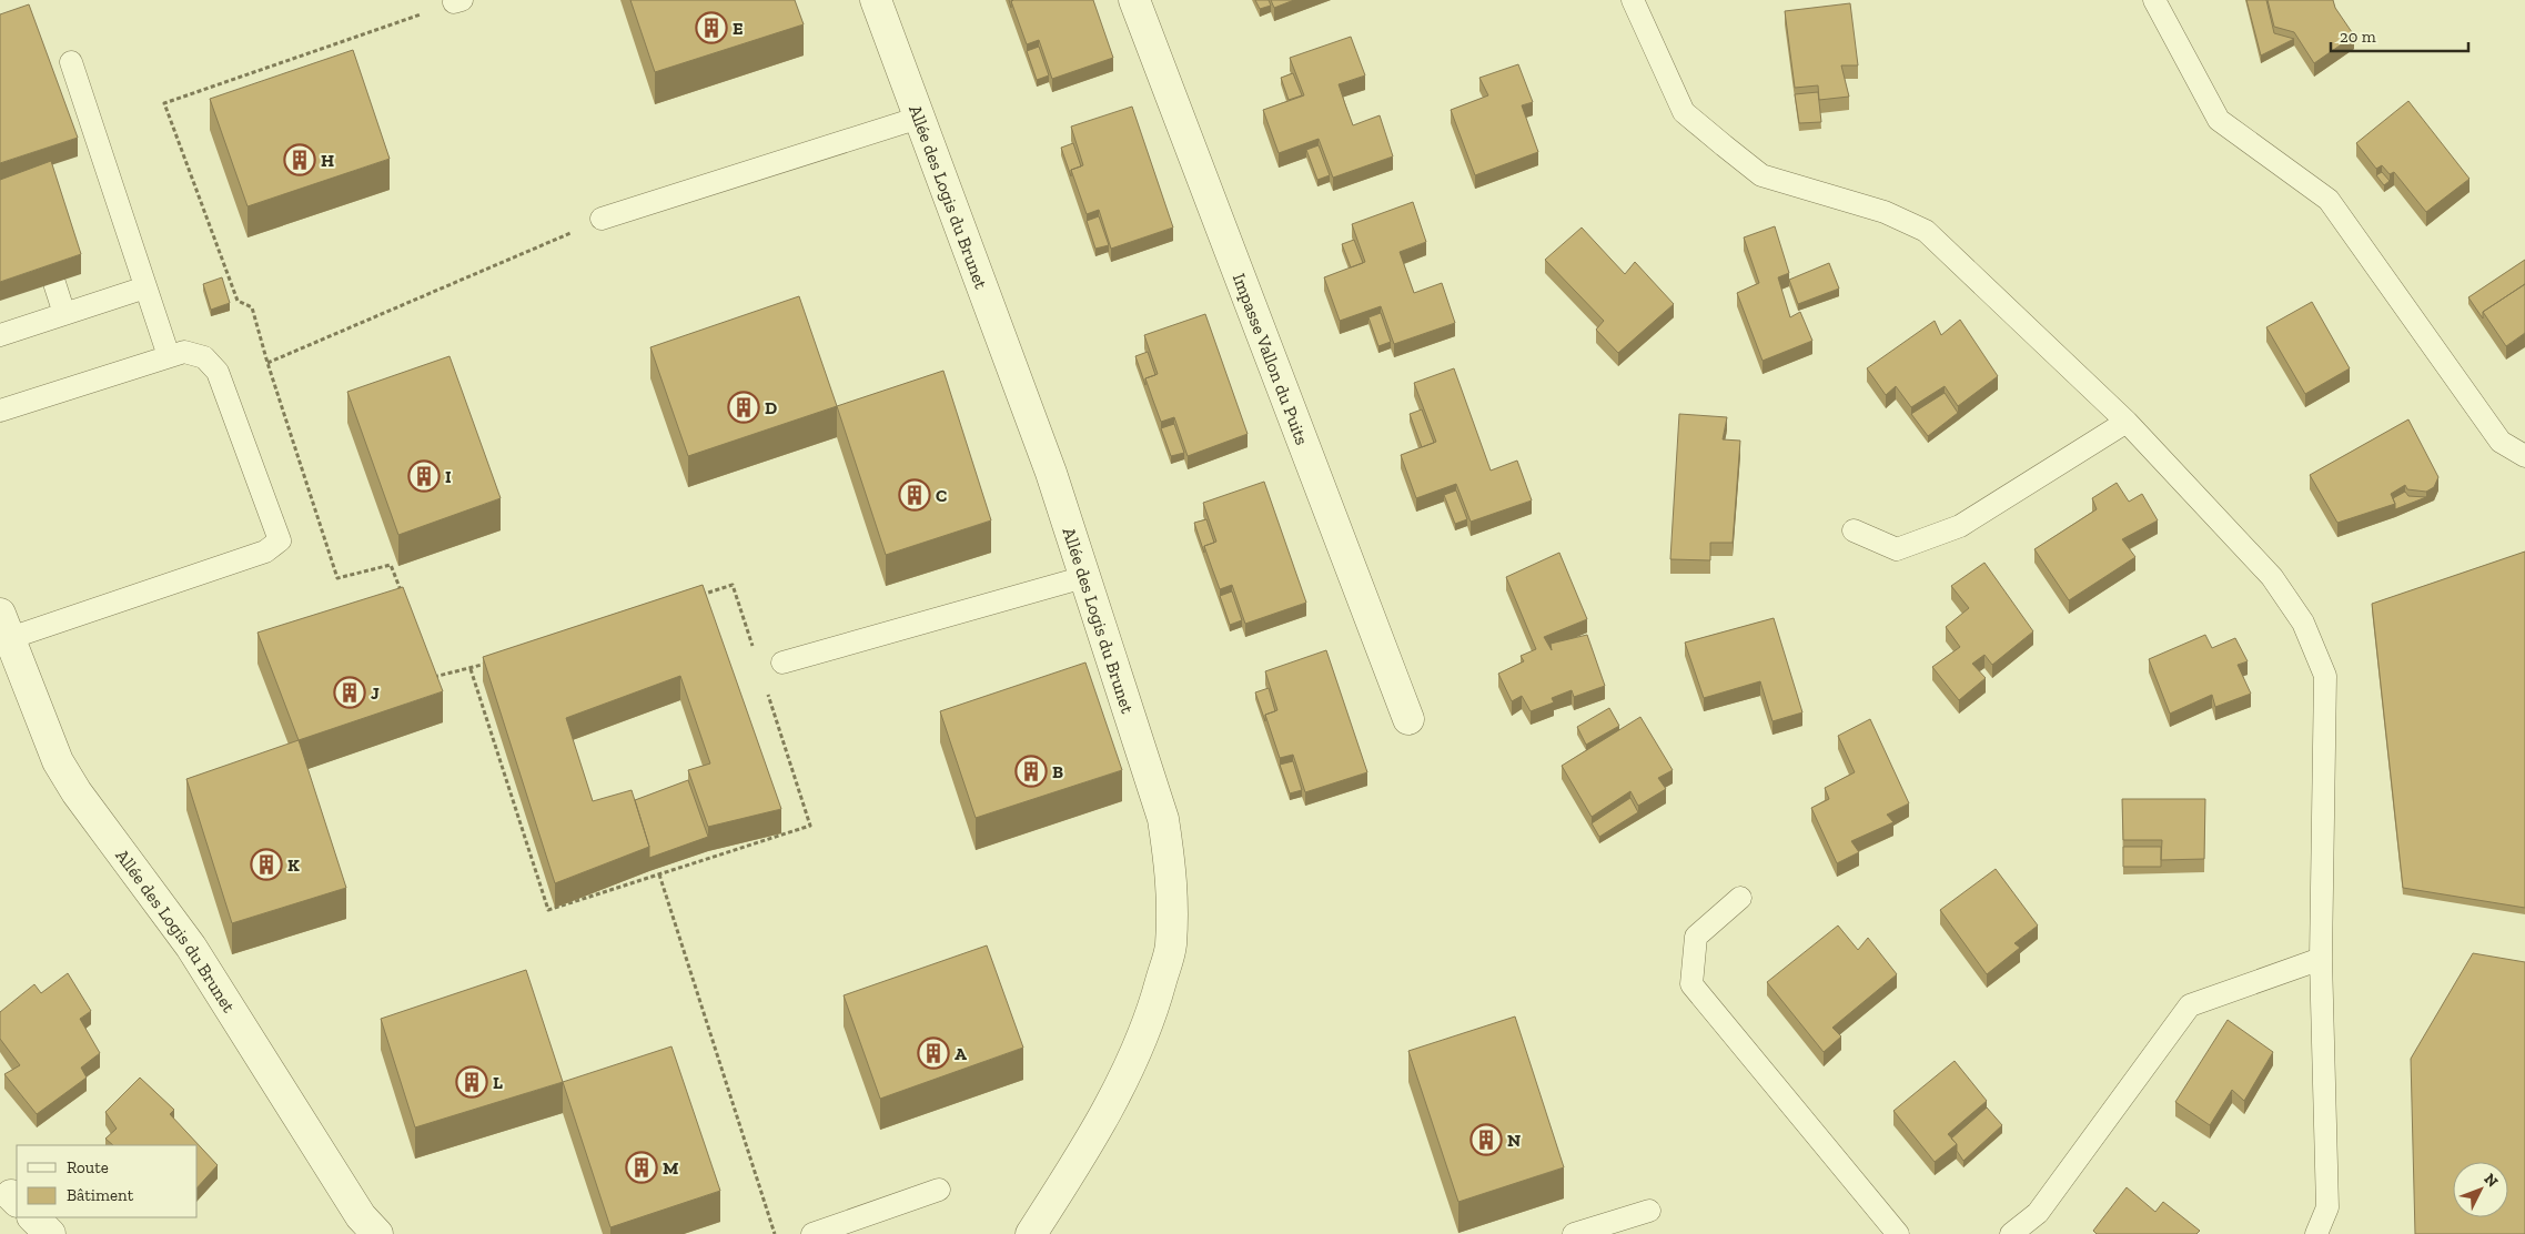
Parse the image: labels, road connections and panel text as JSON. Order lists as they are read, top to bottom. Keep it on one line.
{"streets":{"street":["Allée des Logis du Brunet","Impasse Vallon du Puits"]},"places":{"building":["E","H","D","I","C","J","B","K","A","L","N","M"]},"legend":["Route","Bâtiment"],"scale_bar":"20 m","north":"top right"}
